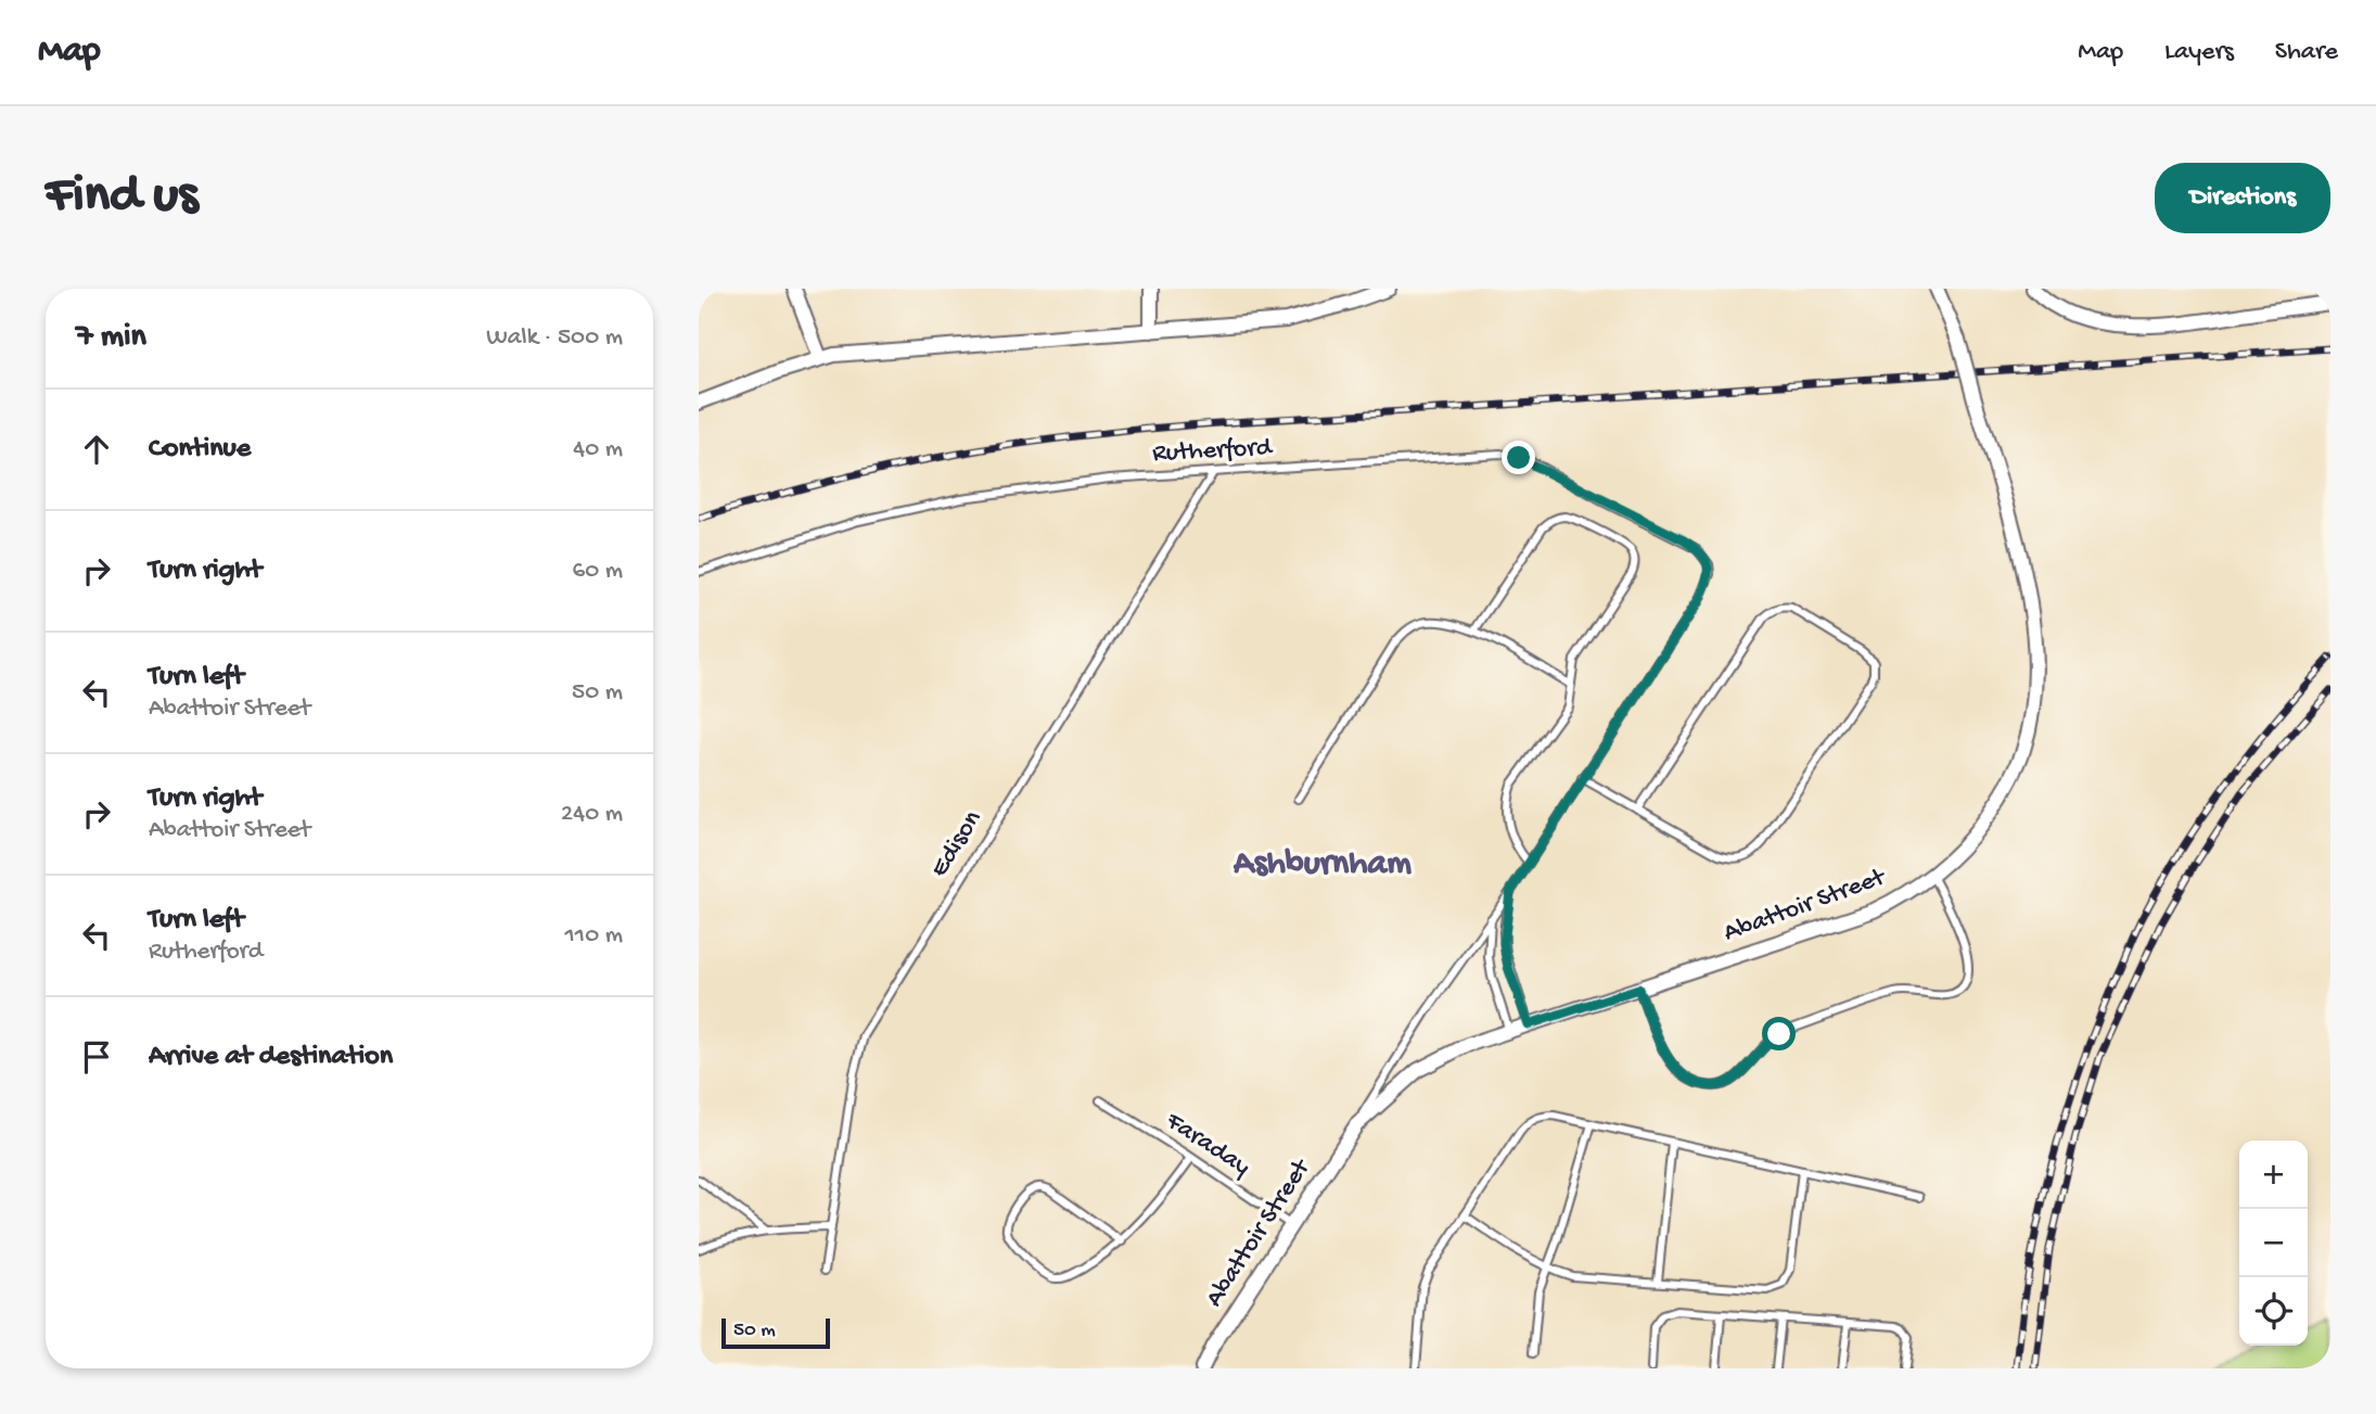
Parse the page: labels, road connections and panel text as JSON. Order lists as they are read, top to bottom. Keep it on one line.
{"streets":{"street":["Abattoir Street"],"lane":["Rutherford","Edison","Faraday"]},"crossings":[["Rutherford","Edison"],["Rutherford","Abattoir Street"],["Abattoir Street","Faraday"]],"districts":["Ashburnham"],"scale_bar":"50 m","page":{"header":"Map","nav":["Map","Layers","Share"],"buttons":"Directions","title":"Find us","heading":["7 min","Walk · 500 m"],"list":[["Continue","40 m"],["Turn right","60 m"],["Turn left","Abattoir Street","50 m"],["Turn right","Abattoir Street","240 m"],["Turn left","Rutherford","110 m"],"Arrive at destination"],"map_buttons":["+","−"],"scale":"50 m"}}
